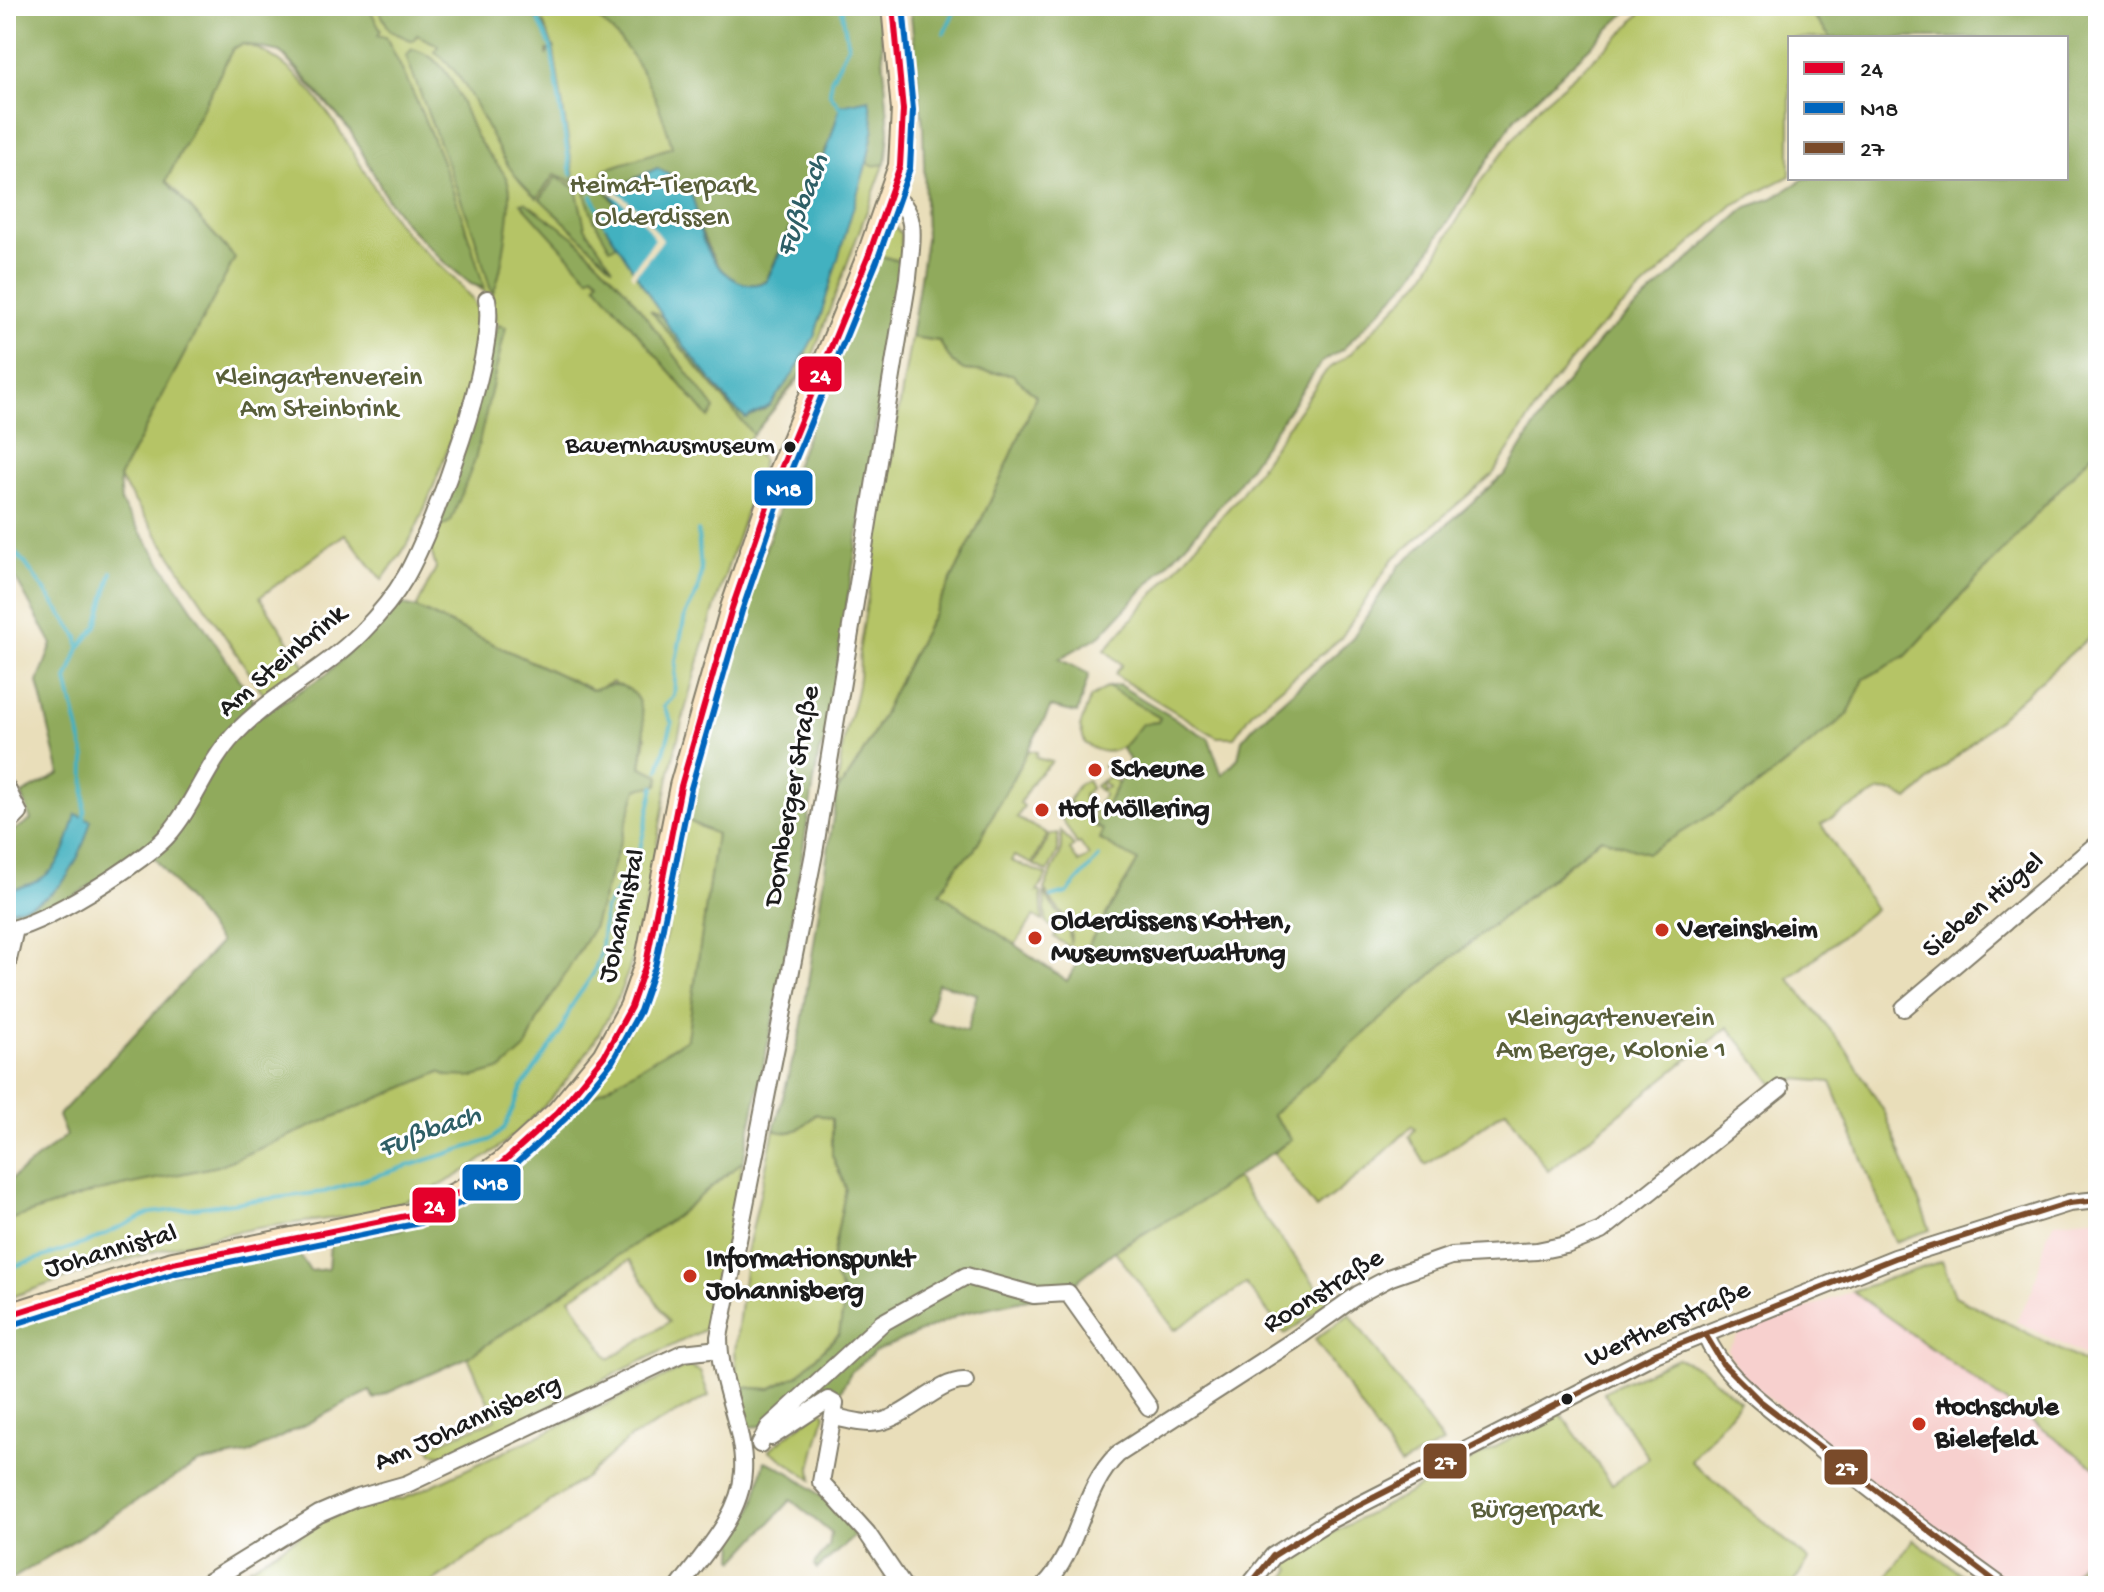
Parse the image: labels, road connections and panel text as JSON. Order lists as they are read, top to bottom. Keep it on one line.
{"streets":{"main road":["Johannistal"],"street":["Am Steinbrink","Dornberger Straße","Sieben Hügel","Roonstraße","Wertherstraße","Am Johannisberg"]},"crossings":[["Dornberger Straße","Johannistal"],["Dornberger Straße","Am Johannisberg"]],"water":["Fußbach"],"parks":["Heimat-Tierpark Olderdissen","Kleingartenverein Am Steinbrink","Kleingartenverein Am Berge, Kolonie 1","Bürgerpark"],"places":["Bauernhausmuseum","Scheune","Hof Möllering","Vereinsheim","Olderdissens Kotten, Museumsverwaltung","Informationspunkt Johannisberg","Hochschule Bielefeld"],"lines":["transit line 24","transit line N18","transit line 27"],"legend":["24","N18","27"]}
